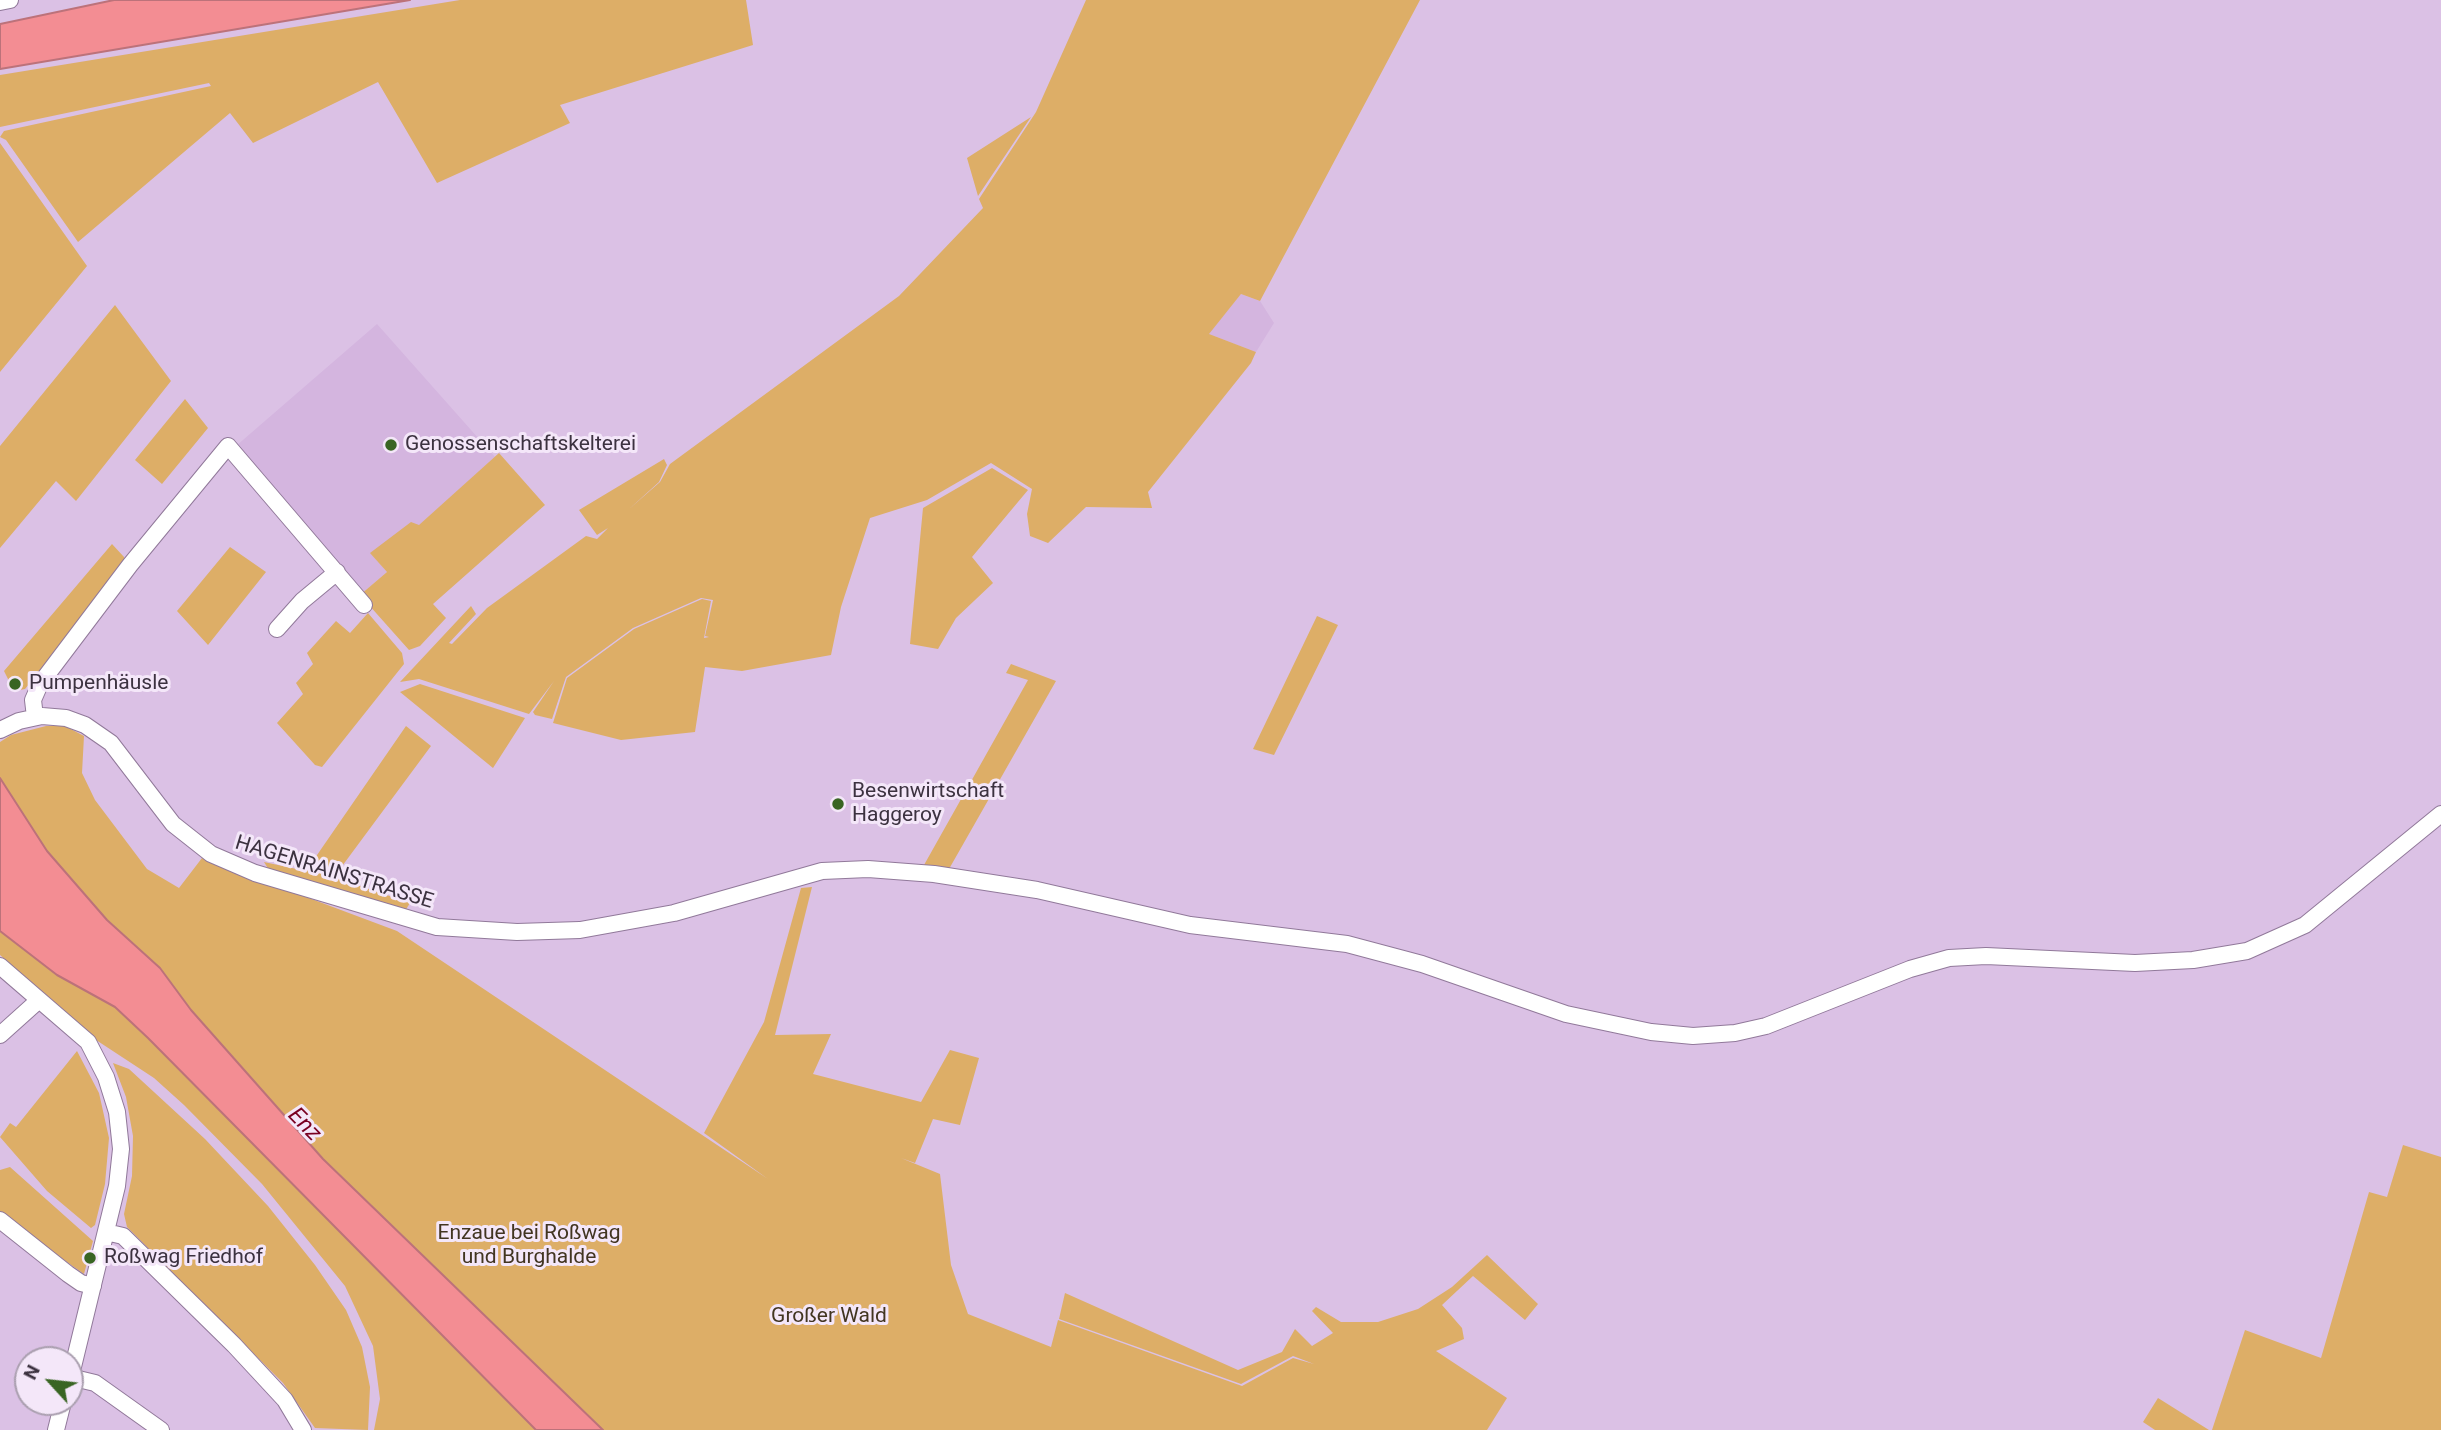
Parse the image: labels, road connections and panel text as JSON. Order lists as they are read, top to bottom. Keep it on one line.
{"streets":{"street":["HAGENRAINSTRASSE"]},"water":["Enz"],"parks":["Enzaue bei Roßwag und Burghalde","Großer Wald"],"places":["Genossenschaftskelterei","Pumpenhäusle","Besenwirtschaft Haggeroy","Roßwag Friedhof"],"north":"top left"}
